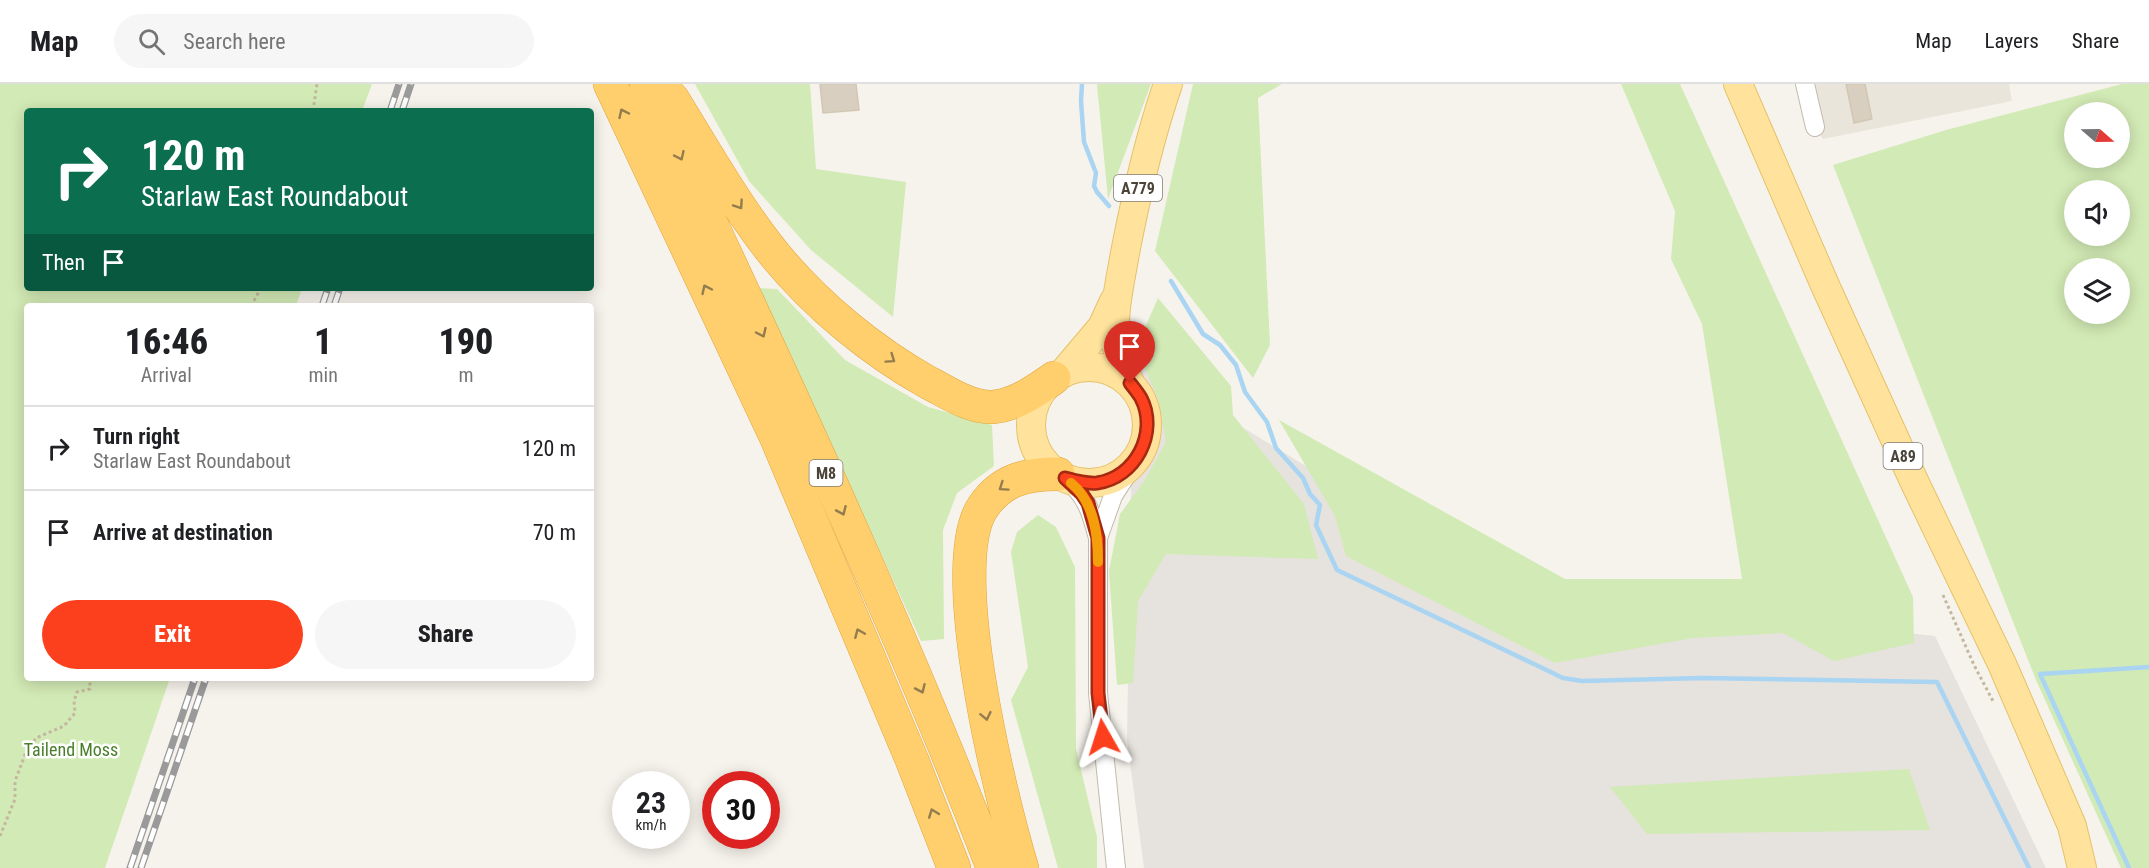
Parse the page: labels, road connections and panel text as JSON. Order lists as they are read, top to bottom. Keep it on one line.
{"streets":{"highway":["M8"],"main road":["A779","A89"]},"parks":["Tailend Moss"],"north":"right","page":{"header":"Map","search":"Search here","nav":["Map","Layers","Share"],"turn":["120 m","Starlaw East Roundabout"],"then":"Then","eta":["16:46","Arrival","1","min","190","m"],"list":[{"name":"Turn right","note":"Starlaw East Roundabout","value":"120 m"},{"name":"Arrive at destination","value":"70 m"}],"buttons":["Exit","Share"],"speed":"23 km/h","limit":"30"}}
